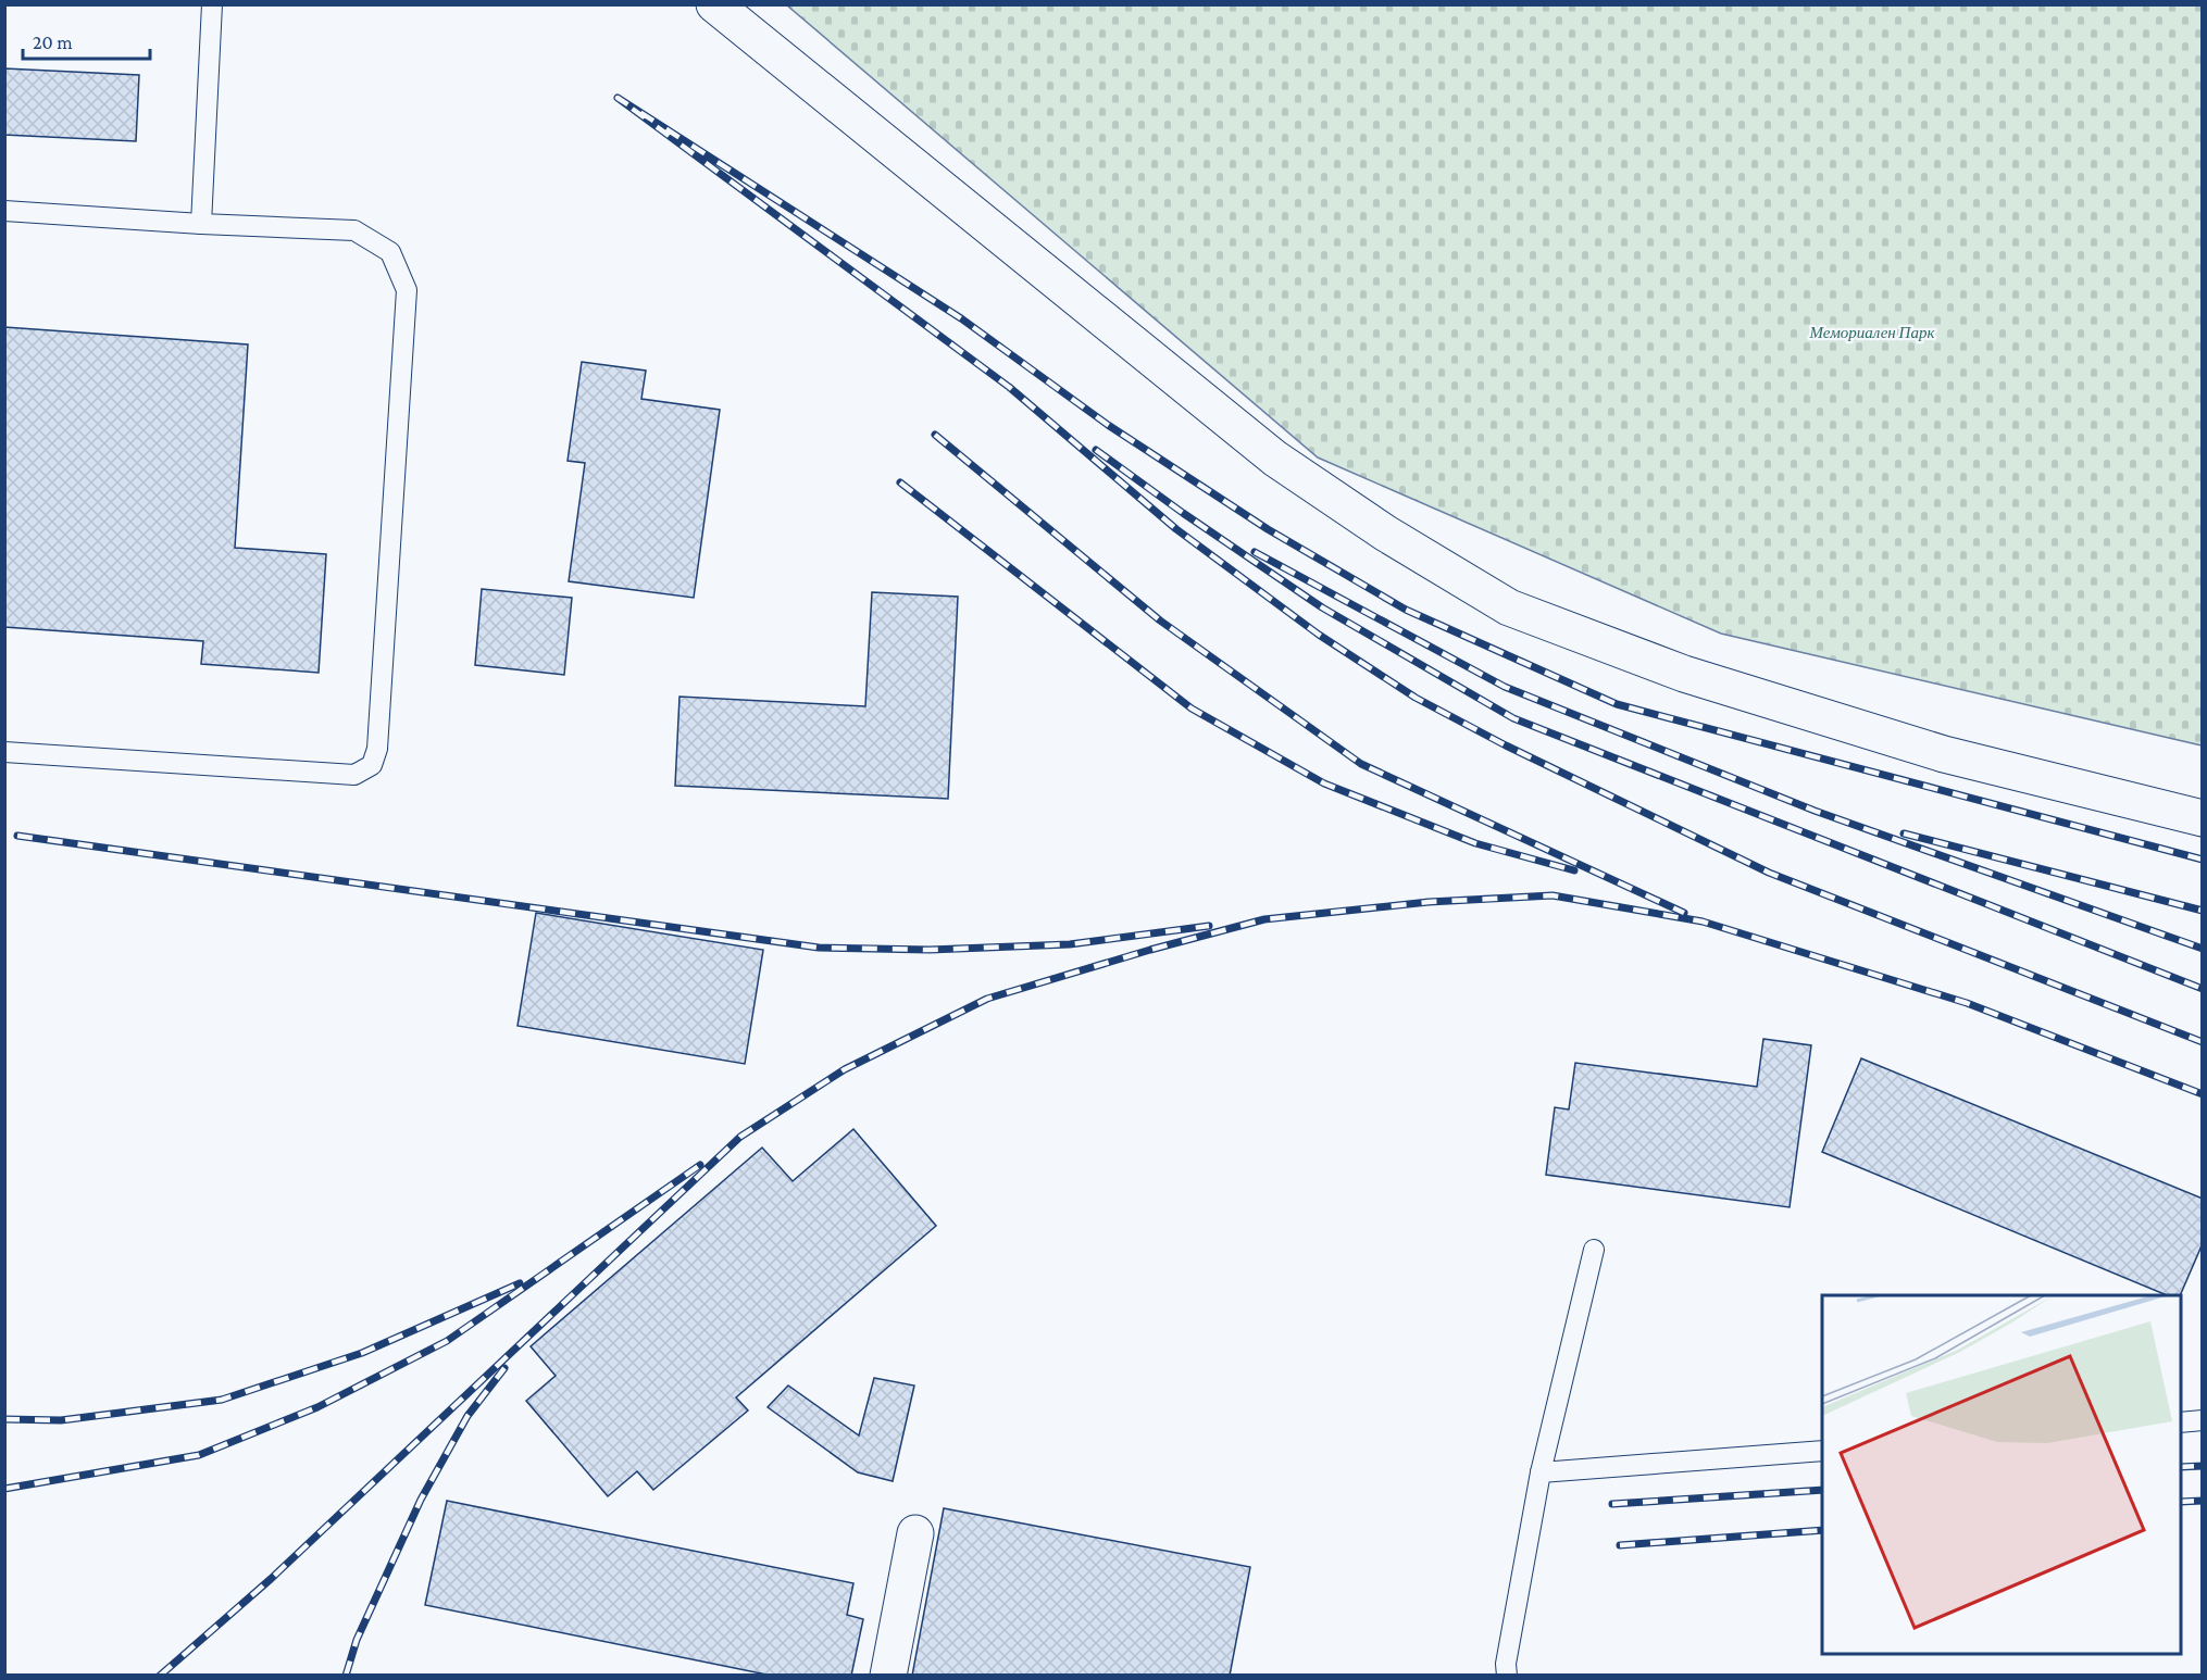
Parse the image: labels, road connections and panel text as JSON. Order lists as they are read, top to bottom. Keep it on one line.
{"parks":["Мемориален Парк"],"scale_bar":"20 m"}
